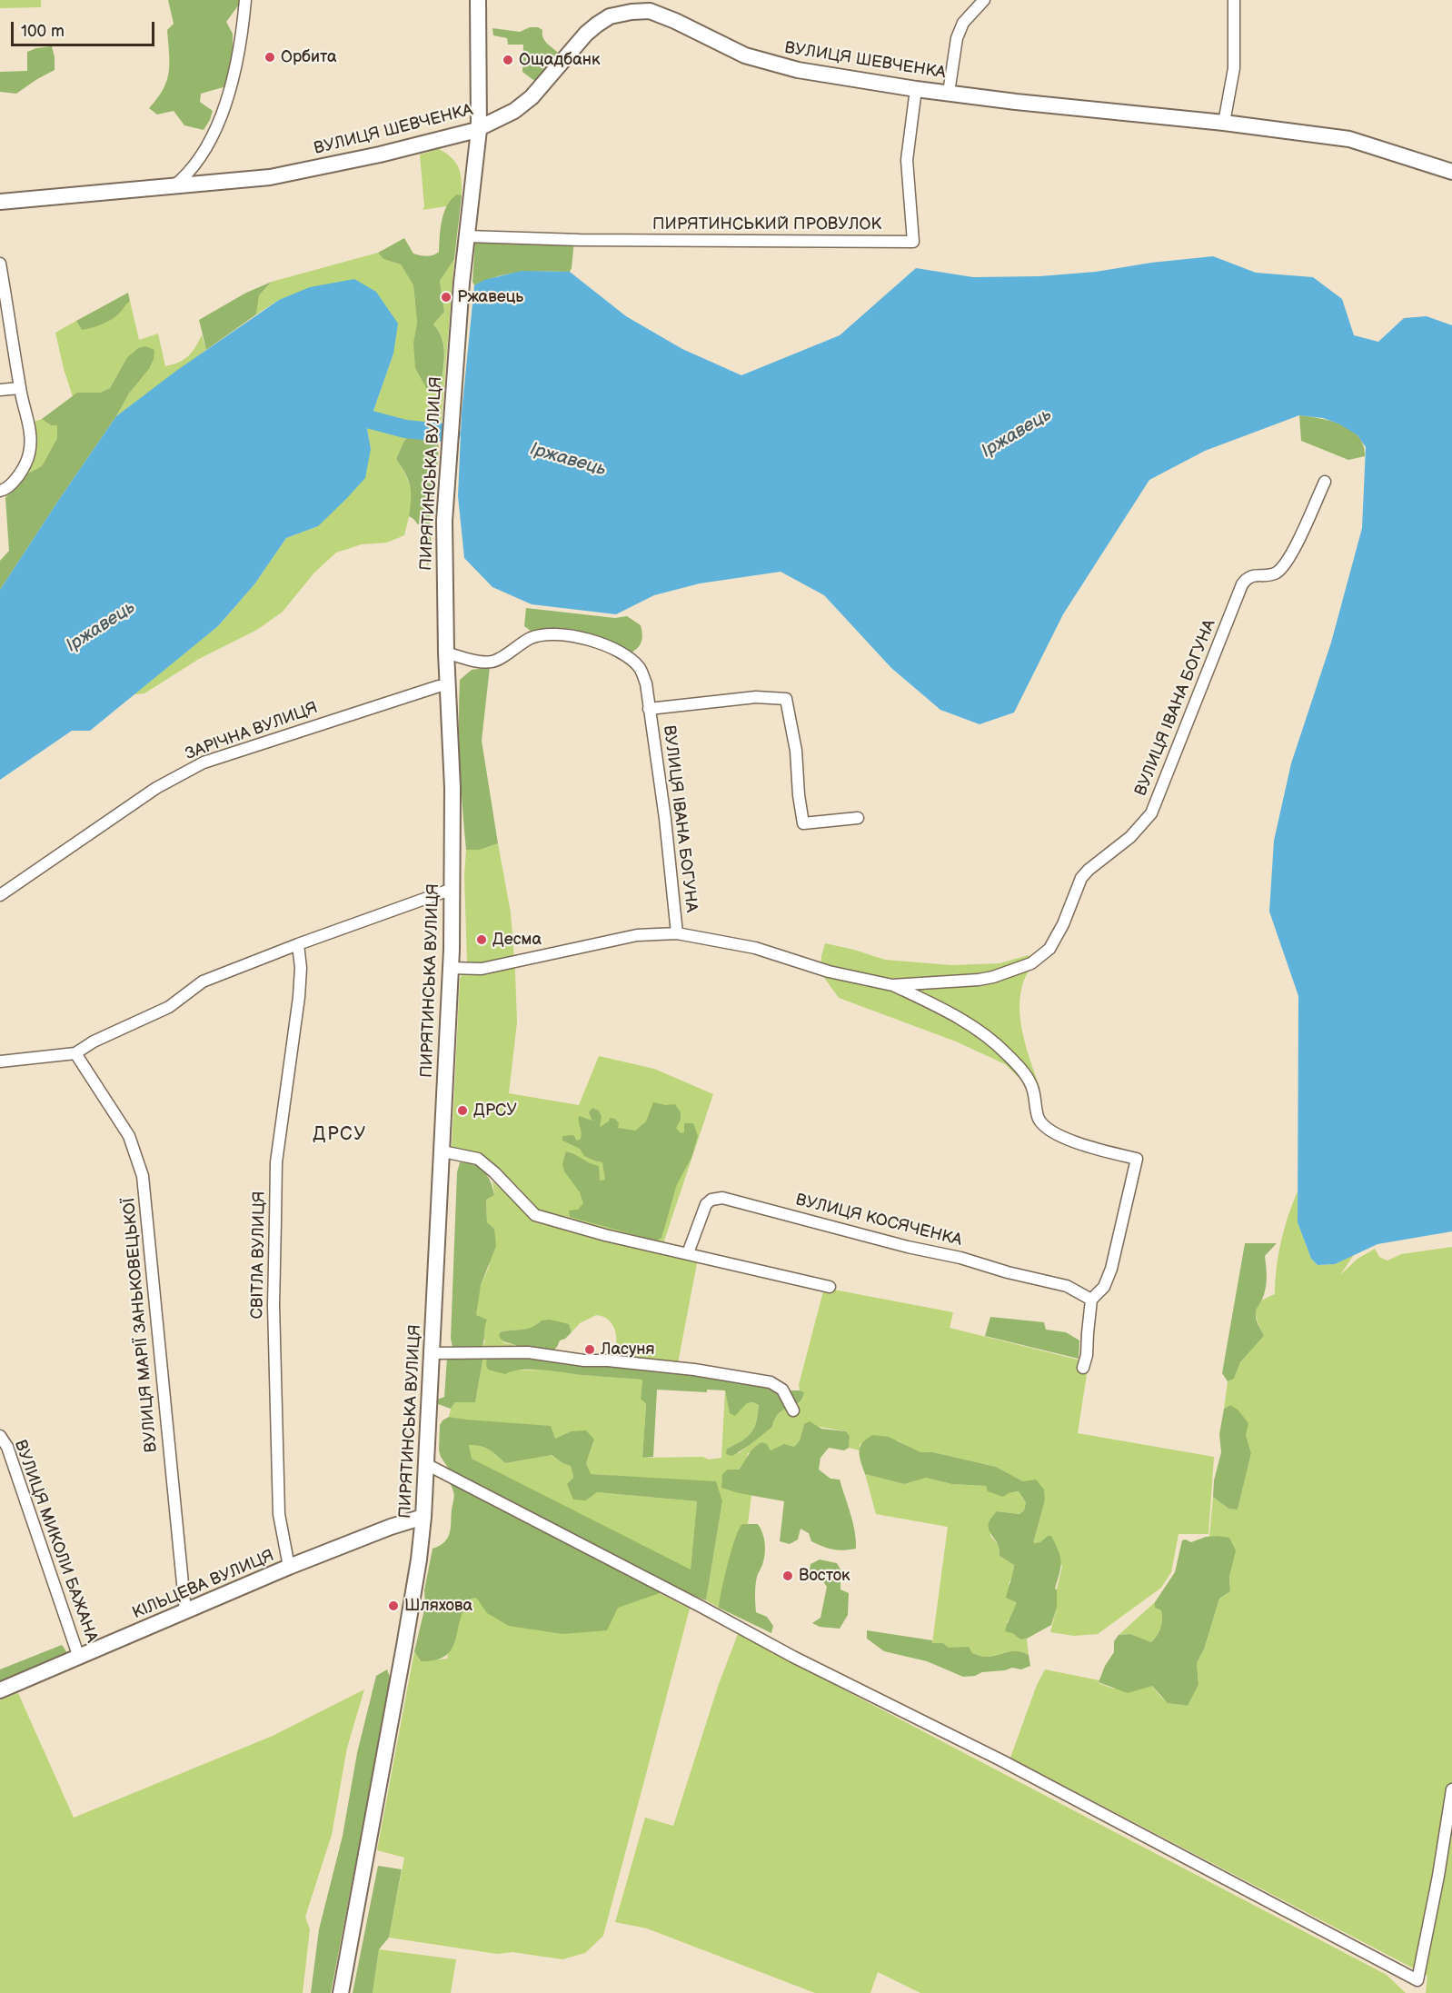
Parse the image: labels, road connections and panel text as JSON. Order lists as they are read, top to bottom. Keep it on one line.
{"streets":{"street":["ВУЛИЦЯ ШЕВЧЕНКА","ПИРЯТИНСЬКИЙ ПРОВУЛОК","ПИРЯТИНСЬКА ВУЛИЦЯ","ВУЛИЦЯ ІВАНА БОГУНА","ЗАРІЧНА ВУЛИЦЯ","ВУЛИЦЯ КОСЯЧЕНКА","СВІТЛА ВУЛИЦЯ","ВУЛИЦЯ МАРІЇ ЗАНЬКОВЕЦЬКОЇ","ВУЛИЦЯ МИКОЛИ БАЖАНА","КІЛЬЦЕВА ВУЛИЦЯ"]},"crossings":[["ВУЛИЦЯ ШЕВЧЕНКА","ПИРЯТИНСЬКИЙ ПРОВУЛОК"],["ВУЛИЦЯ ШЕВЧЕНКА","ПИРЯТИНСЬКА ВУЛИЦЯ"],["ПИРЯТИНСЬКИЙ ПРОВУЛОК","ПИРЯТИНСЬКА ВУЛИЦЯ"],["ПИРЯТИНСЬКА ВУЛИЦЯ","ВУЛИЦЯ ІВАНА БОГУНА"],["ПИРЯТИНСЬКА ВУЛИЦЯ","ЗАРІЧНА ВУЛИЦЯ"],["ПИРЯТИНСЬКА ВУЛИЦЯ","КІЛЬЦЕВА ВУЛИЦЯ"],["ВУЛИЦЯ ІВАНА БОГУНА","ВУЛИЦЯ КОСЯЧЕНКА"],["СВІТЛА ВУЛИЦЯ","КІЛЬЦЕВА ВУЛИЦЯ"],["ВУЛИЦЯ МАРІЇ ЗАНЬКОВЕЦЬКОЇ","КІЛЬЦЕВА ВУЛИЦЯ"],["ВУЛИЦЯ МИКОЛИ БАЖАНА","КІЛЬЦЕВА ВУЛИЦЯ"]],"districts":["ДРСУ"],"water":["Іржавець"],"places":["Орбита","Ощадбанк","Ржавець","Десма","ДРСУ","Ласуня","Восток","Шляхова"],"scale_bar":"100 m"}
